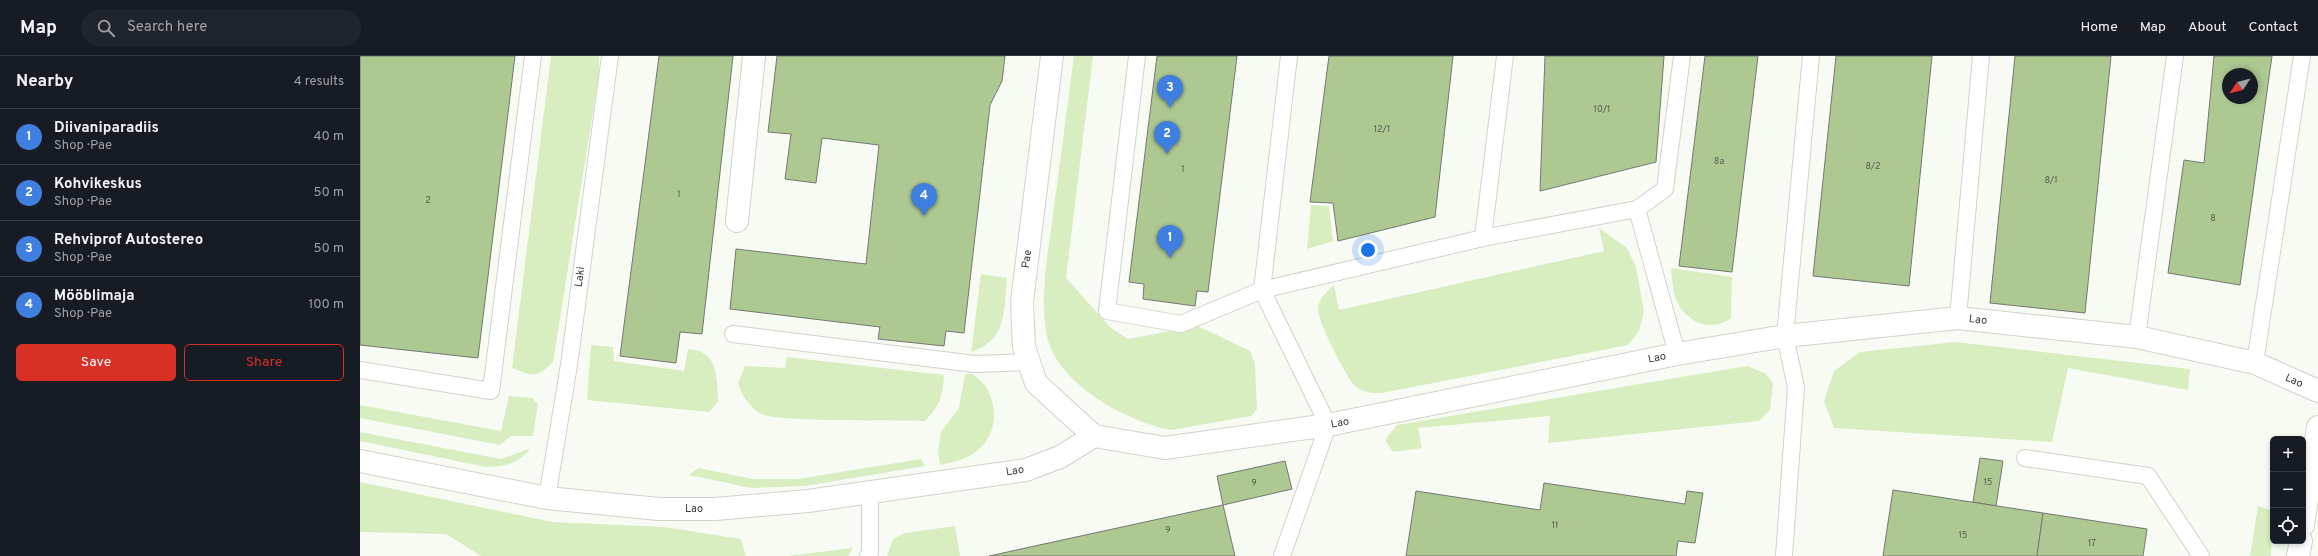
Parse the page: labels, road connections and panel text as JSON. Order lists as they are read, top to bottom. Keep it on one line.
{"streets":{"street":["Pae","Lao"],"lane":["Laki"]},"crossings":[["Pae","Lao"],["Laki","Lao"]],"house_numbers":["10/1","12/1","8a","8/2","1","8/1","1","2","8","15","9","11","9","15","17"],"north":"bottom left","page":{"header":"Map","search":"Search here","nav":["Home","Map","About","Contact"],"heading":["Nearby","4 results"],"pins":["3","2","4","1"],"list":[{"mark":"1","name":"Diivaniparadiis","note":"Shop · Pae","value":"40 m"},{"mark":"2","name":"Kohvikeskus","note":"Shop · Pae","value":"50 m"},{"mark":"3","name":"Rehviprof Autostereo","note":"Shop · Pae","value":"50 m"},{"mark":"4","name":"Mööblimaja","note":"Shop · Pae","value":"100 m"}],"buttons":["Save","Share"],"map_buttons":["+","−"]}}
